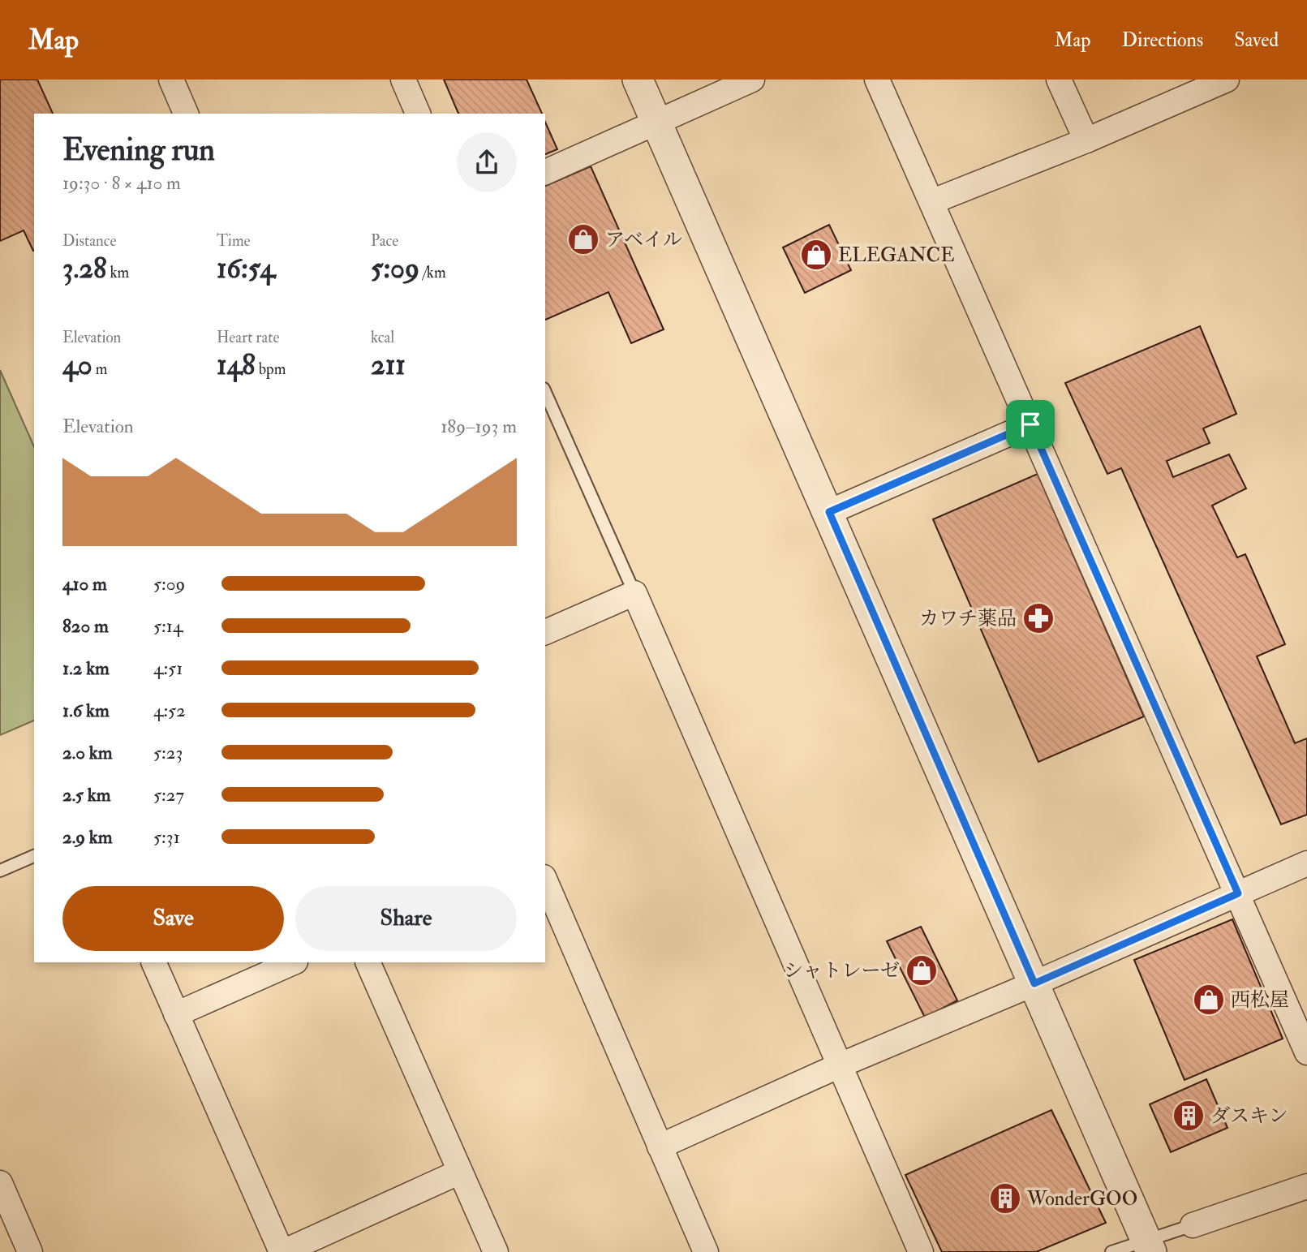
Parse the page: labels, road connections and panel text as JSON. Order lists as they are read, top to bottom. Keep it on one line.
{"places":{"shop":["アベイル","ELEGANCE","シャトレーゼ","西松屋"],"pharmacy":["カワチ薬品"],"building":["ダスキン","WonderGOO"]},"page":{"header":"Map","nav":["Map","Directions","Saved"],"heading":["Evening run","19:30 · 8 × 410 m"],"stats":[["Distance","3.28 km"],["Time","16:54"],["Pace","5:09 /km"],["Elevation","40 m"],["Heart rate","148 bpm"],["kcal","211"]],"chart":["Elevation","189–193 m"],"list":[{"name":"410 m","note":"5:09"},{"name":"820 m","note":"5:14"},{"name":"1.2 km","note":"4:51"},{"name":"1.6 km","note":"4:52"},{"name":"2.0 km","note":"5:23"},{"name":"2.5 km","note":"5:27"},{"name":"2.9 km","note":"5:31"}],"buttons":["Save","Share"]}}
